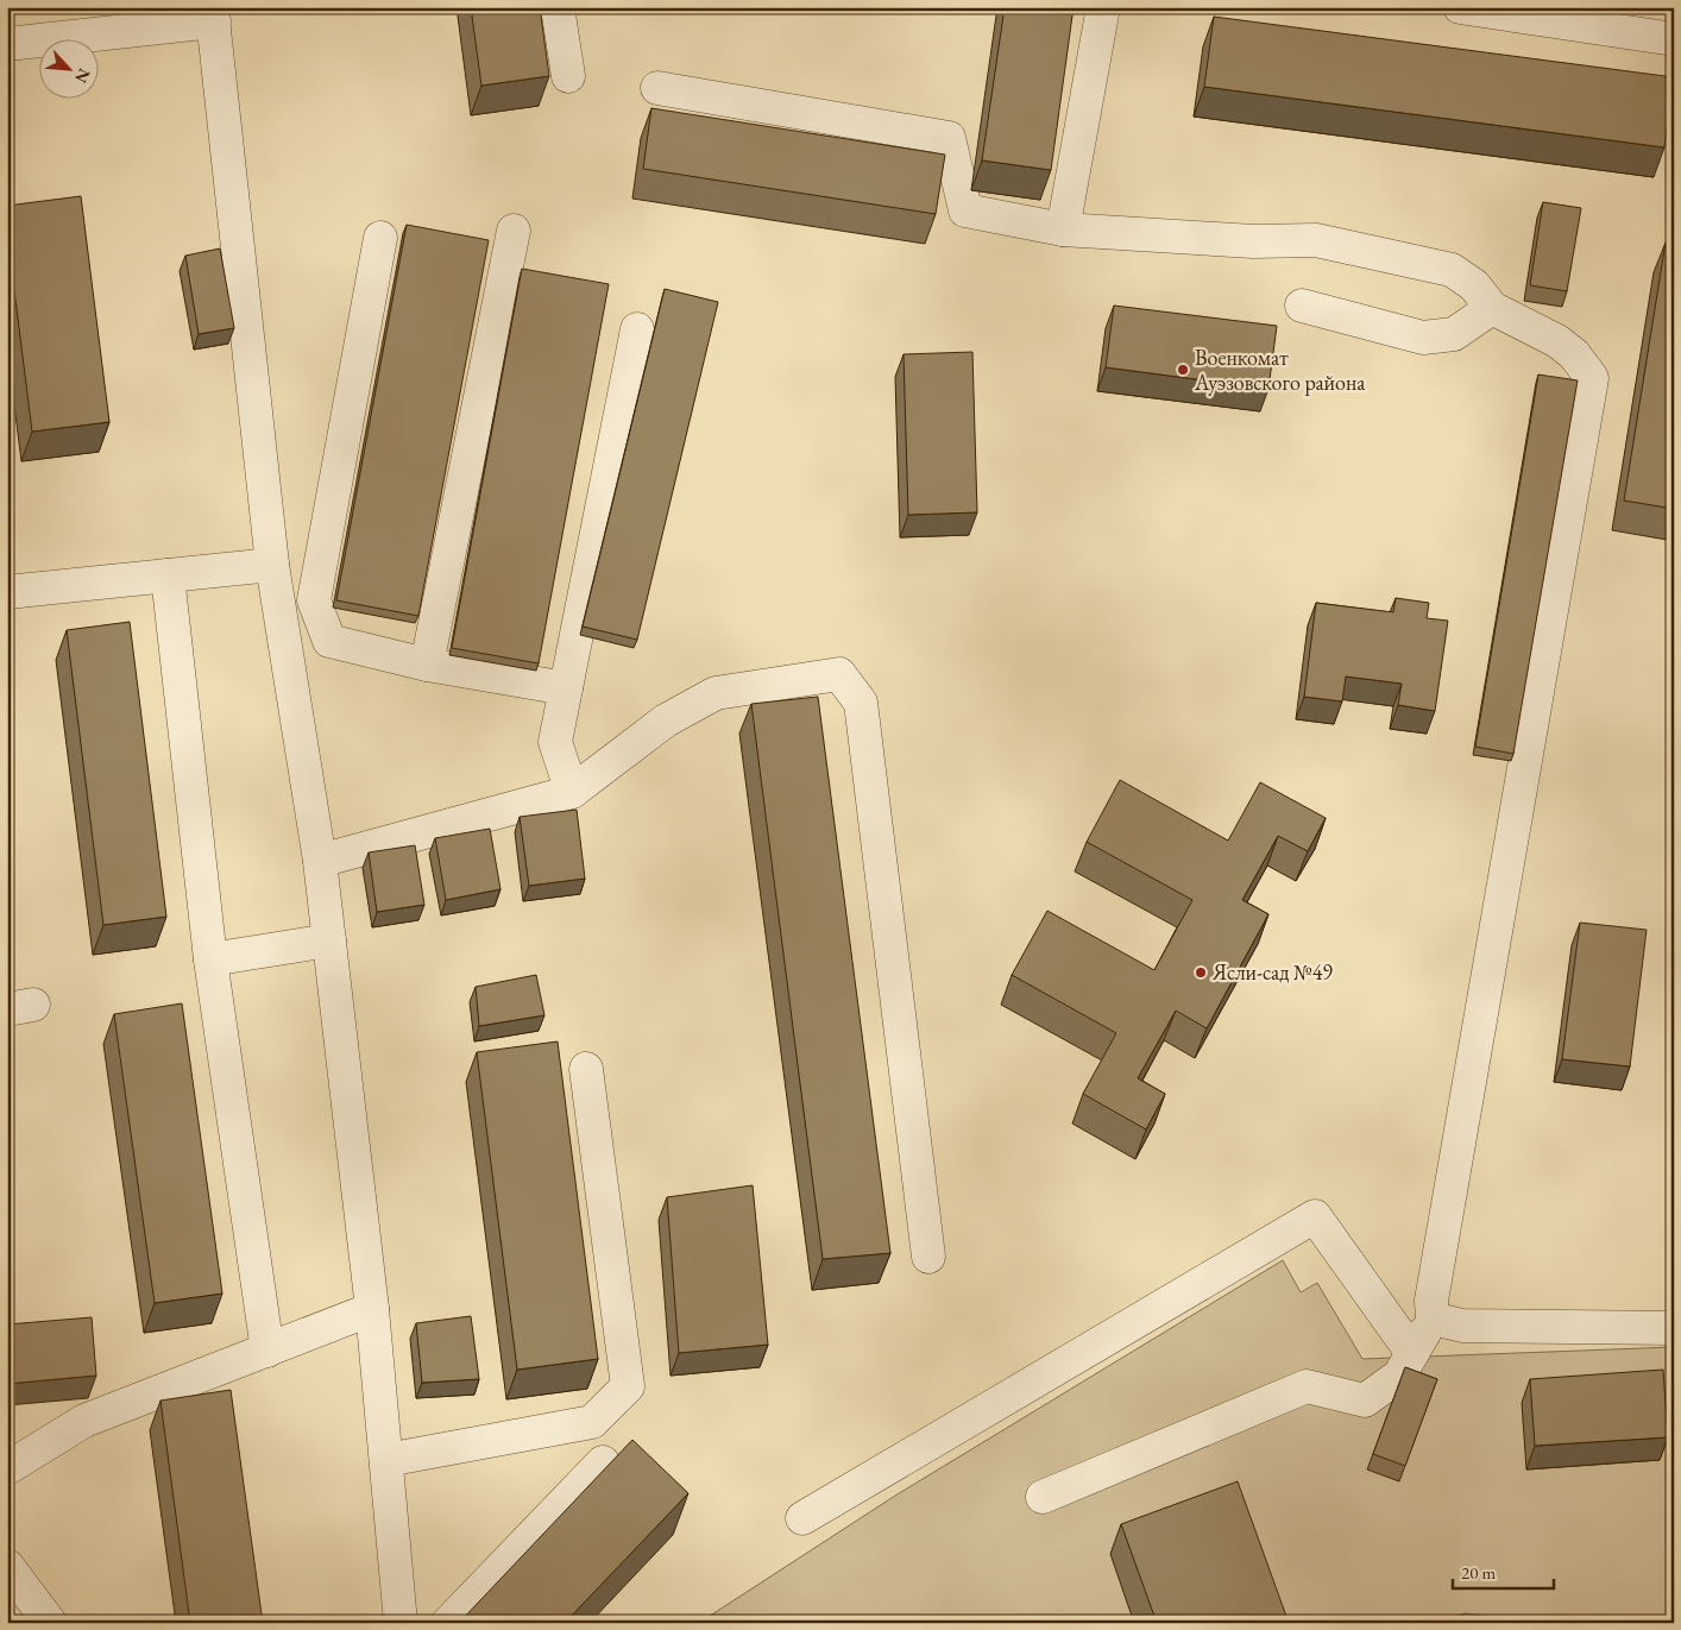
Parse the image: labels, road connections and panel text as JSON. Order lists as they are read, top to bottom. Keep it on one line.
{"places":["Военкомат Ауэзовского района","Ясли-сад №49"],"scale_bar":"20 m","north":"bottom right"}
